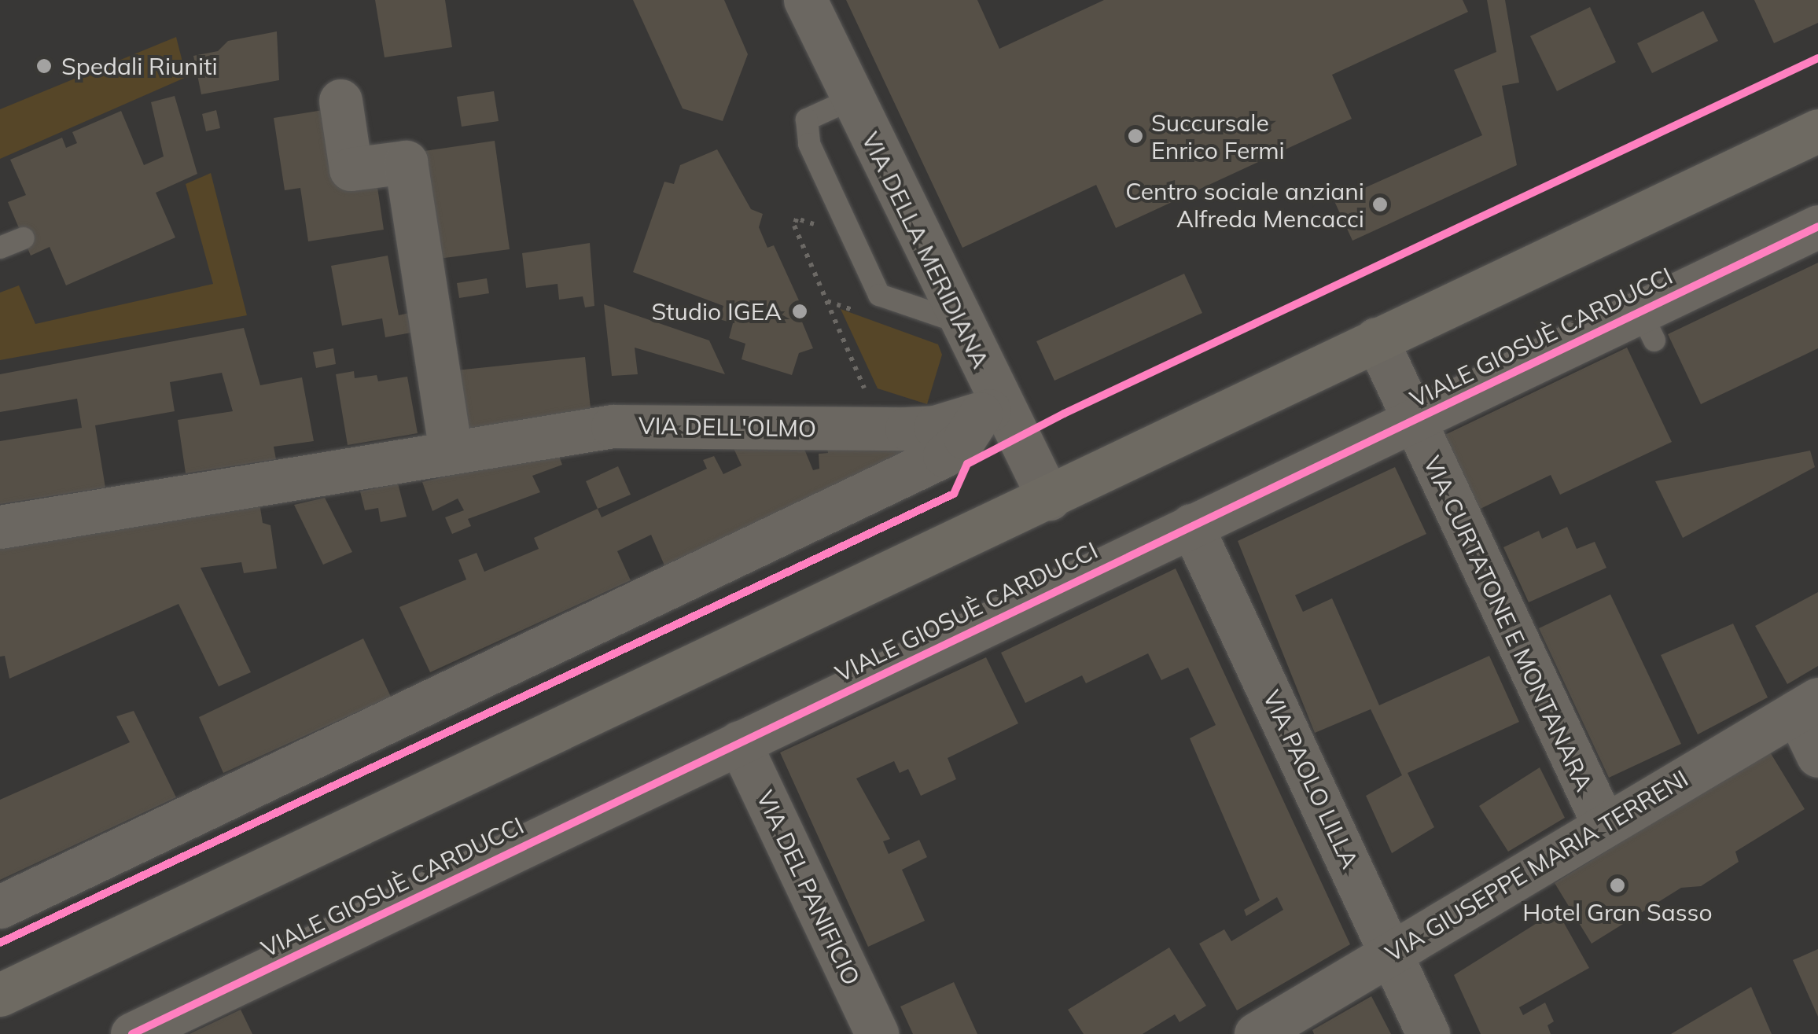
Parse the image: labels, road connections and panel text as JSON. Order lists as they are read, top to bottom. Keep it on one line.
{"streets":{"street":["VIA DELLA MERIDIANA","VIALE GIOSUÈ CARDUCCI","VIA DELL'OLMO","VIA CURTATONE E MONTANARA","VIA PAOLO LILLA","VIA GIUSEPPE MARIA TERRENI","VIA DEL PANIFICIO"]},"crossings":[["VIA DELLA MERIDIANA","VIA DELL'OLMO"],["VIALE GIOSUÈ CARDUCCI","VIA CURTATONE E MONTANARA"],["VIALE GIOSUÈ CARDUCCI","VIA PAOLO LILLA"],["VIALE GIOSUÈ CARDUCCI","VIA DEL PANIFICIO"],["VIA CURTATONE E MONTANARA","VIA GIUSEPPE MARIA TERRENI"],["VIA PAOLO LILLA","VIA GIUSEPPE MARIA TERRENI"]],"places":["Spedali Riuniti","Succursale Enrico Fermi","Centro sociale anziani Alfreda Mencacci","Studio IGEA","Hotel Gran Sasso"]}
